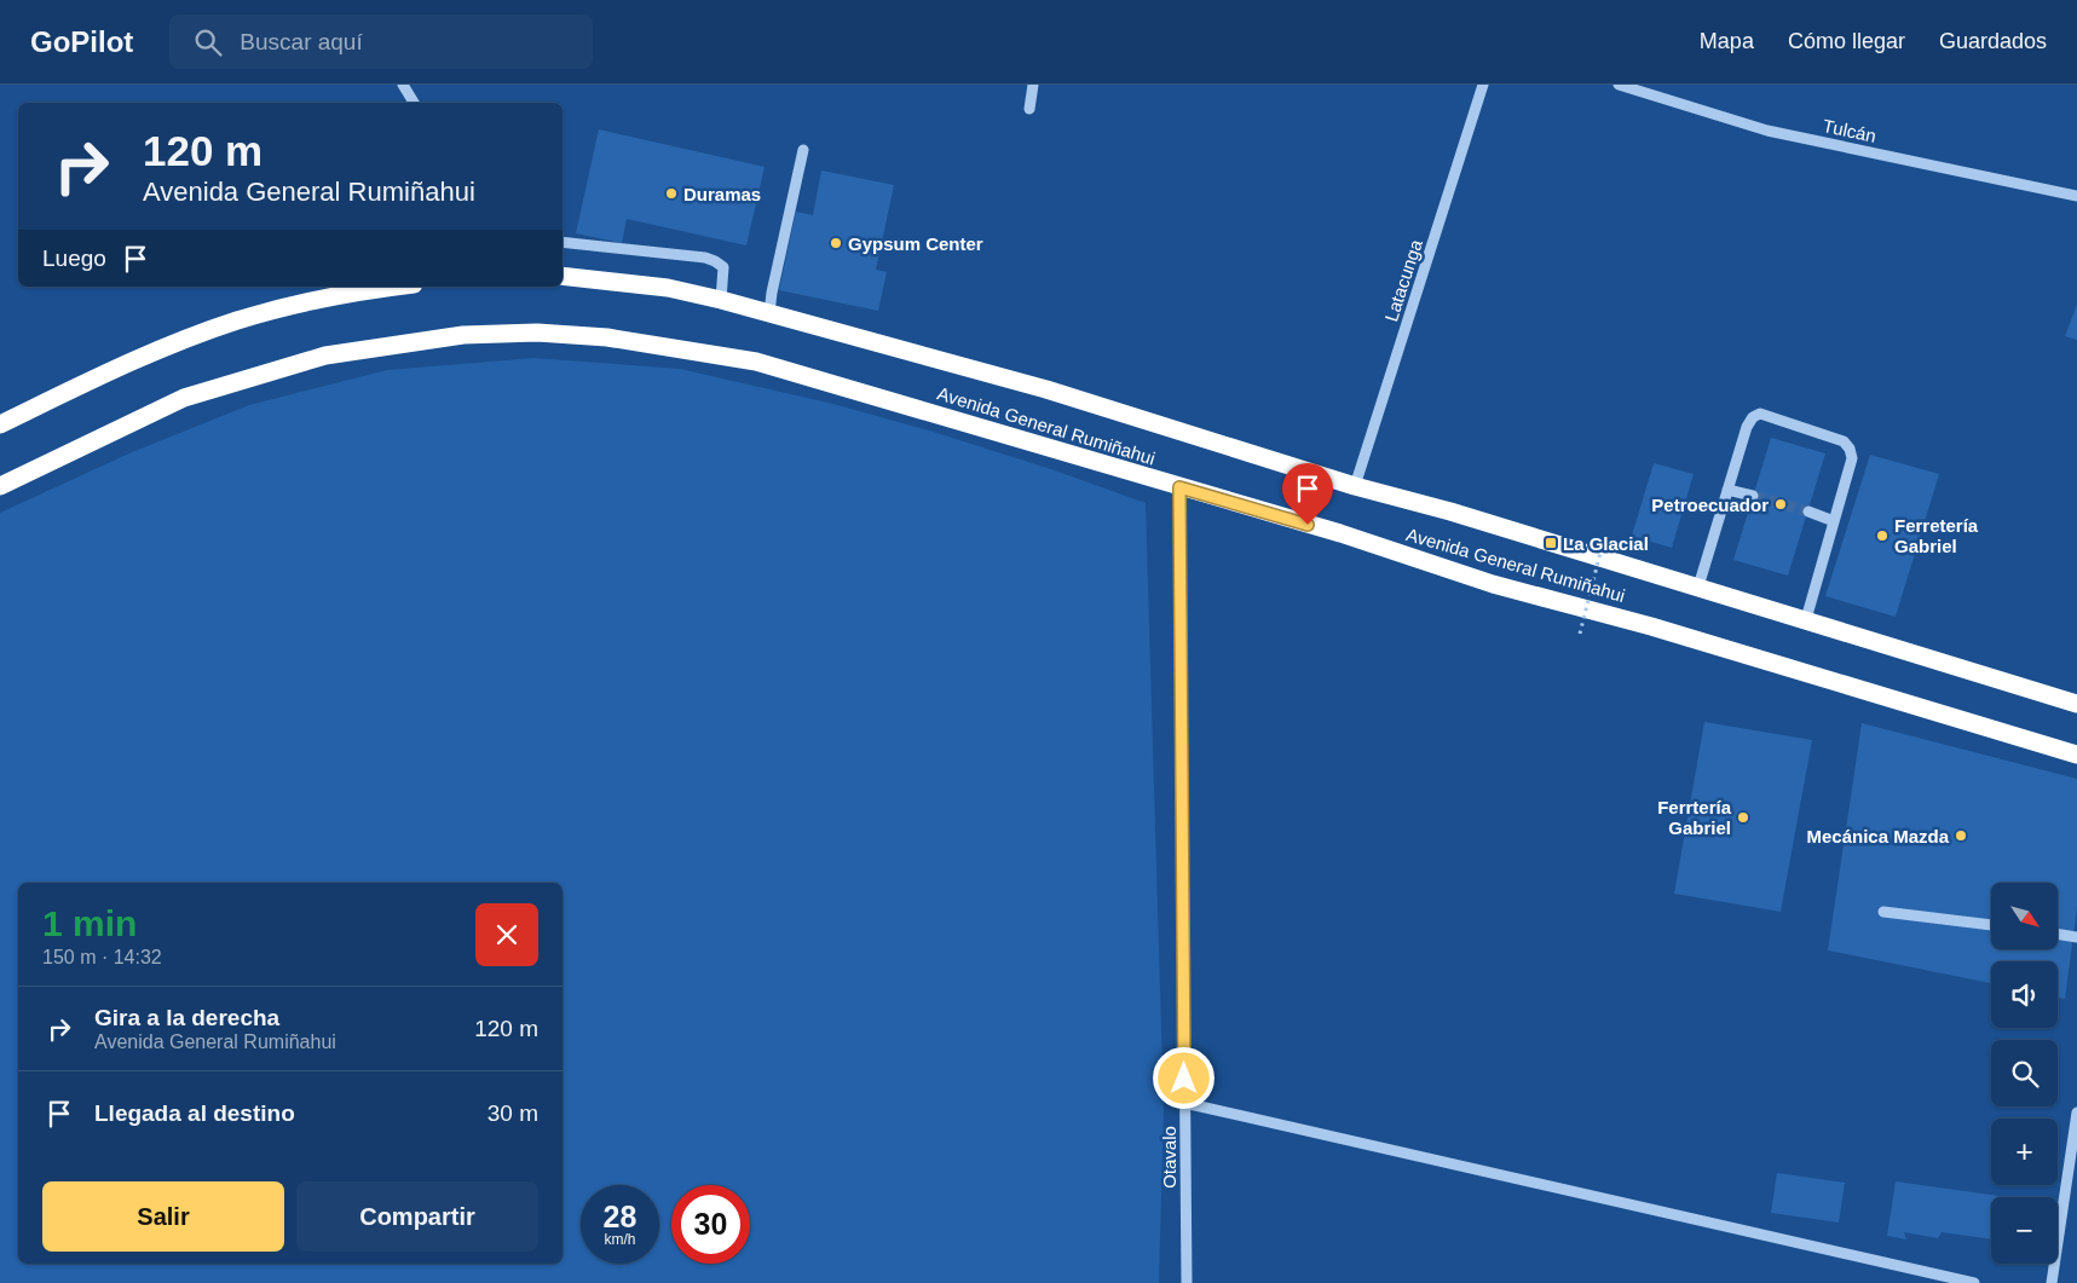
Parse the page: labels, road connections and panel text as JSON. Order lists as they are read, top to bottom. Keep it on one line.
{"streets":{"highway":["Avenida General Rumiñahui"],"street":["Tulcán","Latacunga","Otavalo"]},"crossings":[["Latacunga","Avenida General Rumiñahui"],["Avenida General Rumiñahui","Otavalo"]],"places":{"other":["Duramas","Gypsum Center","Petroecuador","Ferretería Gabriel","Ferrtería Gabriel","Mecánica Mazda"],"transit":["La Glacial"]},"north":"bottom right","page":{"header":"GoPilot","search":"Buscar aquí","nav":["Mapa","Cómo llegar","Guardados"],"turn":["120 m","Avenida General Rumiñahui"],"then":"Luego","map_buttons":["+","−"],"heading":["1 min","150 m · 14:32"],"list":[{"name":"Gira a la derecha","note":"Avenida General Rumiñahui","value":"120 m"},{"name":"Llegada al destino","value":"30 m"}],"buttons":["Salir","Compartir"],"speed":"28 km/h","limit":"30"}}
